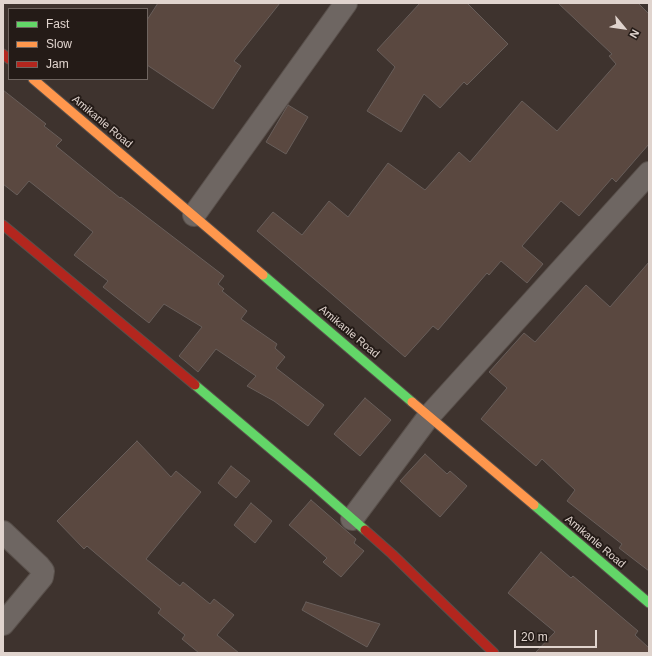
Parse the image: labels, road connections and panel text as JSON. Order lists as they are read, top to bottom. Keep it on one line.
{"streets":{"street":["Amikanle Road"]},"legend":["Fast","Slow","Jam"],"scale_bar":"20 m","north":"bottom right"}
